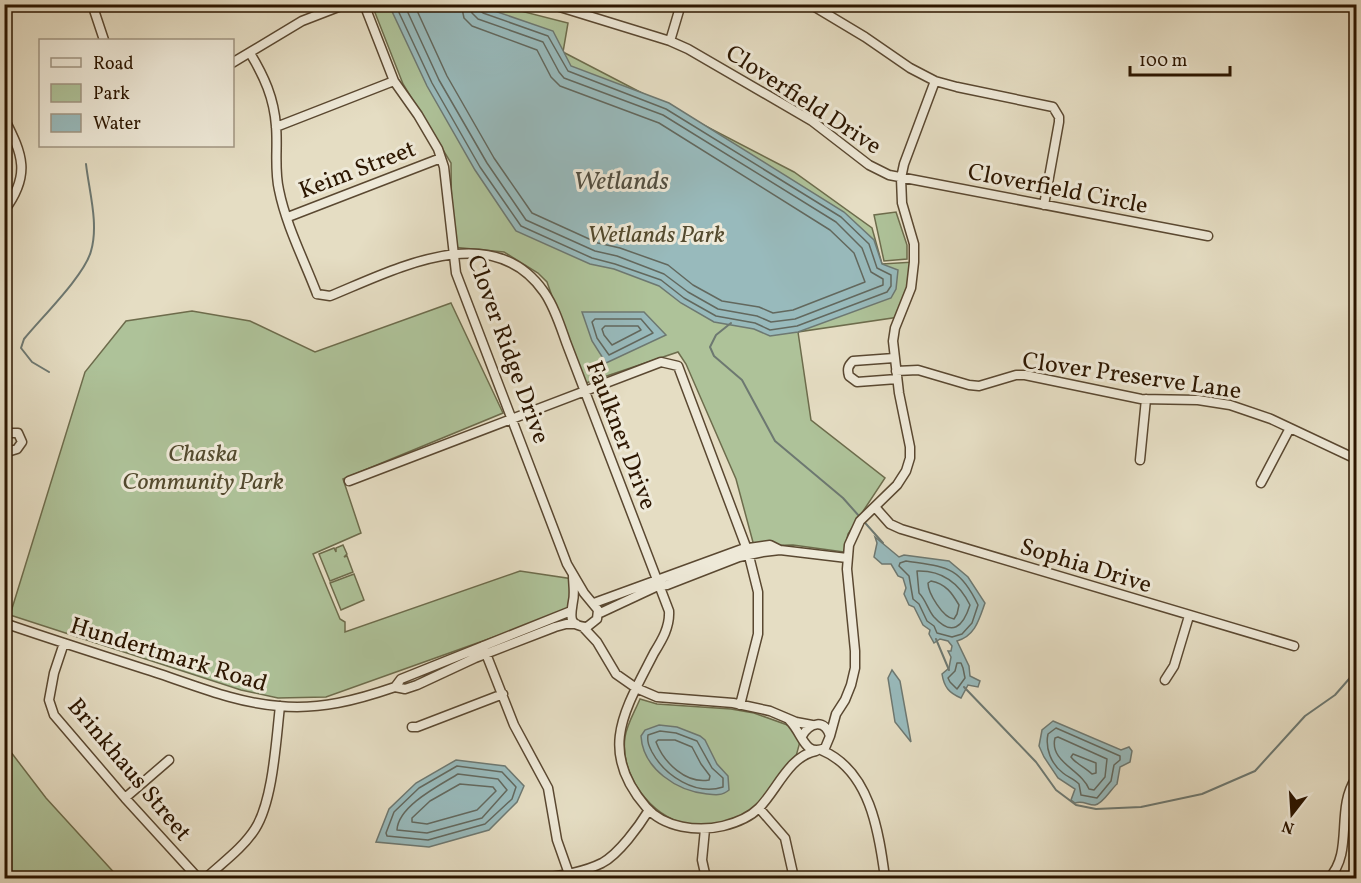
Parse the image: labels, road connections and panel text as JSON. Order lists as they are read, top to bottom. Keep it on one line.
{"streets":{"street":["Cloverfield Drive","Keim Street","Cloverfield Circle","Clover Ridge Drive","Clover Preserve Lane","Faulkner Drive","Sophia Drive","Hundertmark Road","Brinkhaus Street"]},"crossings":[["Cloverfield Drive","Cloverfield Circle"],["Keim Street","Clover Ridge Drive"],["Keim Street","Faulkner Drive"],["Clover Ridge Drive","Faulkner Drive"],["Hundertmark Road","Brinkhaus Street"]],"water":["Wetlands"],"parks":["Wetlands Park","Chaska Community Park"],"legend":["Road","Park","Water"],"scale_bar":"100 m","north":"bottom"}
